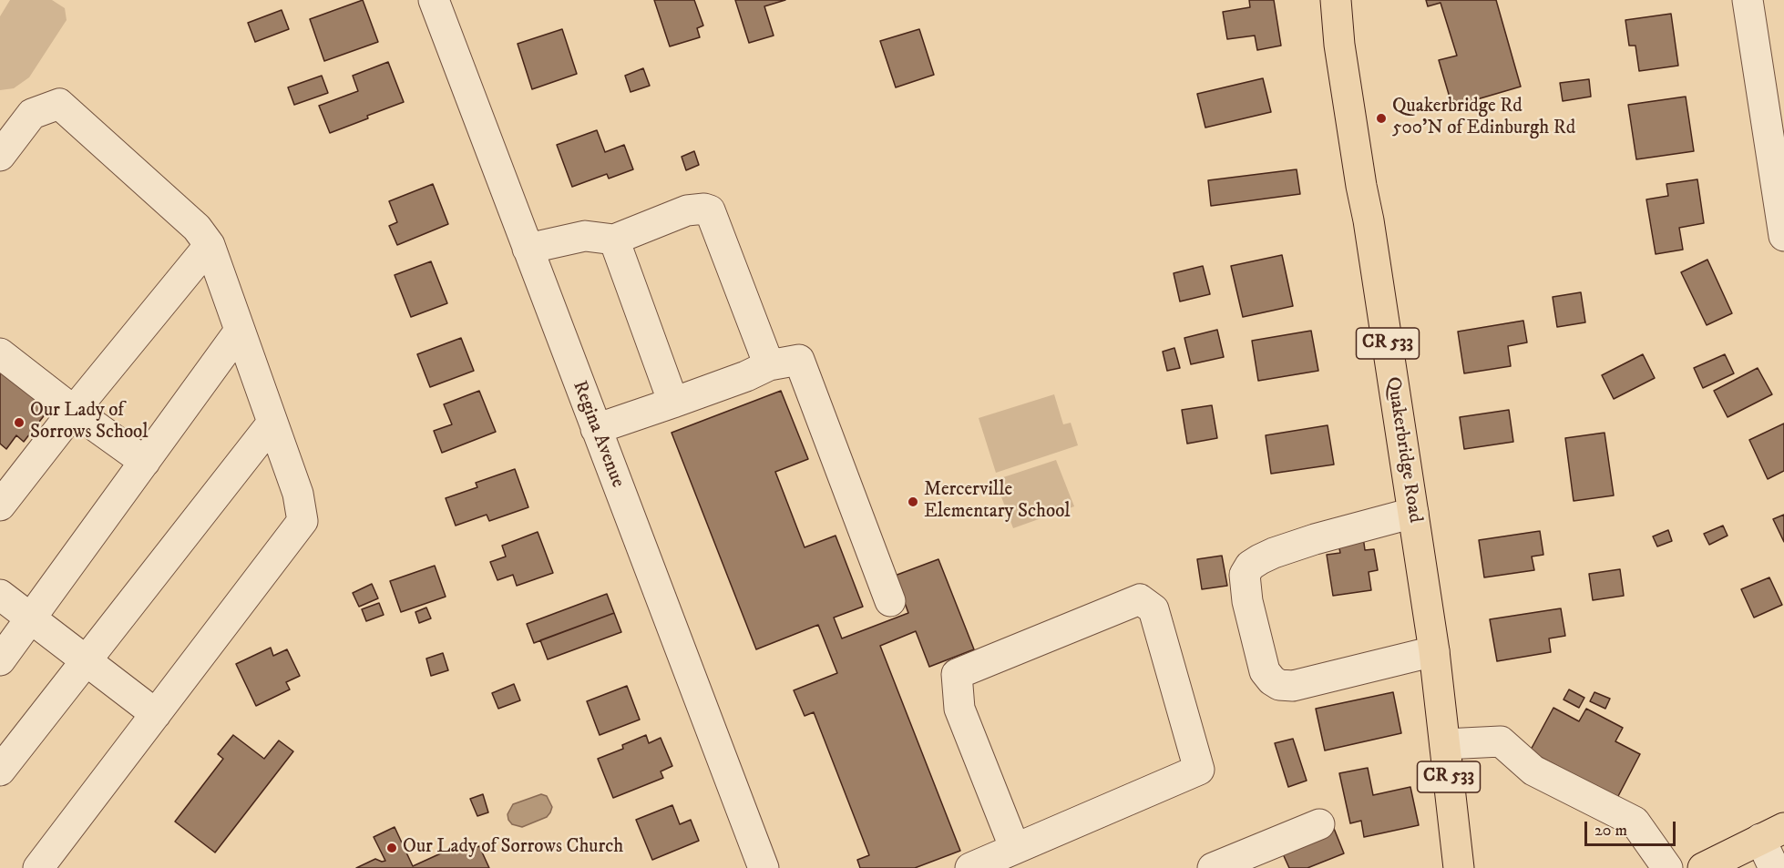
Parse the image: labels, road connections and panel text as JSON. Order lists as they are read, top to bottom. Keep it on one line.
{"streets":{"main road":["CR 533","Quakerbridge Road"],"street":["Regina Avenue"]},"places":["Quakerbridge Rd 500'N of Edinburgh Rd","Our Lady of Sorrows School","Mercerville Elementary School","Our Lady of Sorrows Church"],"scale_bar":"20 m"}
